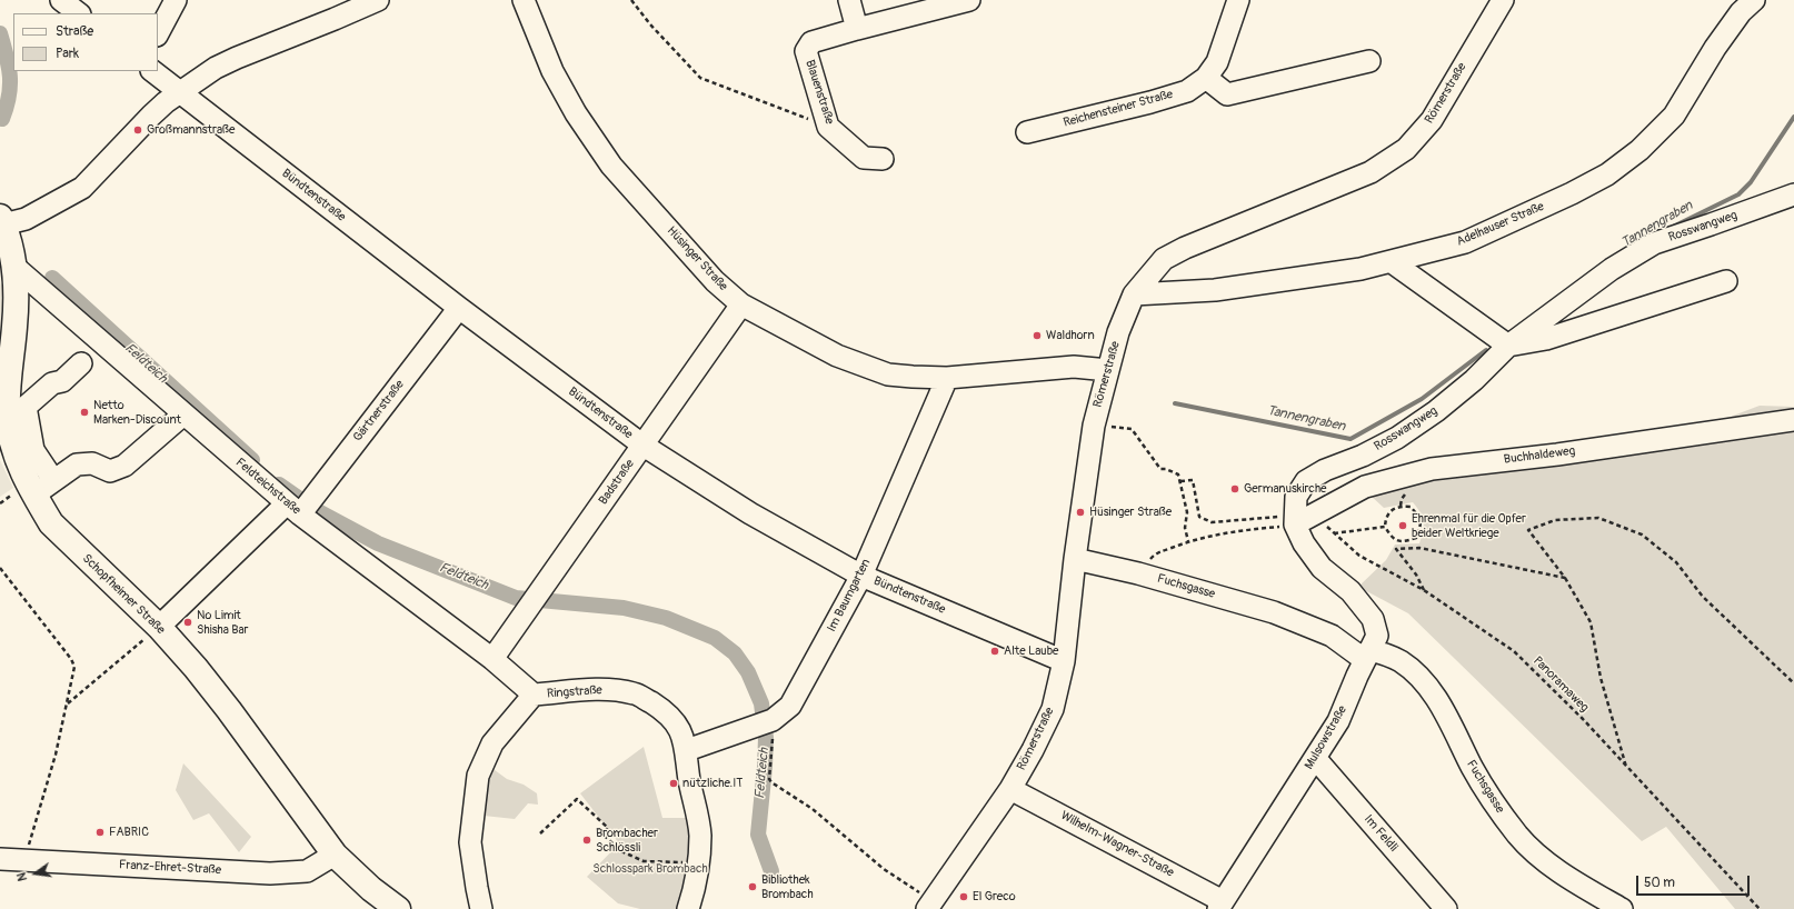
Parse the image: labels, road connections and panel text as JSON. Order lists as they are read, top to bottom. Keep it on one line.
{"streets":{"main road":["Schopfheimer Straße"],"street":["Blauenstraße","Römerstraße","Reichensteiner Straße","Bündtenstraße","Adelhauser Straße","Rosswangweg","Hüsinger Straße","Gärtnerstraße","Buchhaldeweg","Badstraße","Feldteichstraße","Fuchsgasse","Im Baumgarten","Ringstraße","Mulsowstraße","Im Feldli","Wilhelm-Wagner-Straße","Franz-Ehret-Straße"],"path":["Panoramaweg"]},"crossings":[["Römerstraße","Bündtenstraße"],["Römerstraße","Adelhauser Straße"],["Römerstraße","Hüsinger Straße"],["Römerstraße","Fuchsgasse"],["Römerstraße","Wilhelm-Wagner-Straße"],["Bündtenstraße","Gärtnerstraße"],["Bündtenstraße","Badstraße"],["Bündtenstraße","Im Baumgarten"],["Rosswangweg","Buchhaldeweg"],["Rosswangweg","Mulsowstraße"],["Hüsinger Straße","Badstraße"],["Hüsinger Straße","Im Baumgarten"],["Gärtnerstraße","Feldteichstraße"],["Gärtnerstraße","Schopfheimer Straße"],["Buchhaldeweg","Panoramaweg"],["Buchhaldeweg","Mulsowstraße"],["Badstraße","Feldteichstraße"],["Feldteichstraße","Schopfheimer Straße"],["Feldteichstraße","Ringstraße"],["Fuchsgasse","Mulsowstraße"],["Schopfheimer Straße","Franz-Ehret-Straße"],["Im Baumgarten","Ringstraße"],["Mulsowstraße","Im Feldli"],["Mulsowstraße","Wilhelm-Wagner-Straße"]],"water":["Tannengraben","Feldteich"],"parks":["Schlosspark Brombach"],"places":["Großmannstraße","Waldhorn","Netto Marken-Discount","Germanuskirche","Hüsinger Straße","Ehrenmal für die Opfer beider Weltkriege","No Limit Shisha Bar","Alte Laube","nützliche.IT","FABRIC","Brombacher Schlössli","Bibliothek Brombach","El Greco"],"legend":["Straße","Park"],"scale_bar":"50 m","north":"left"}
